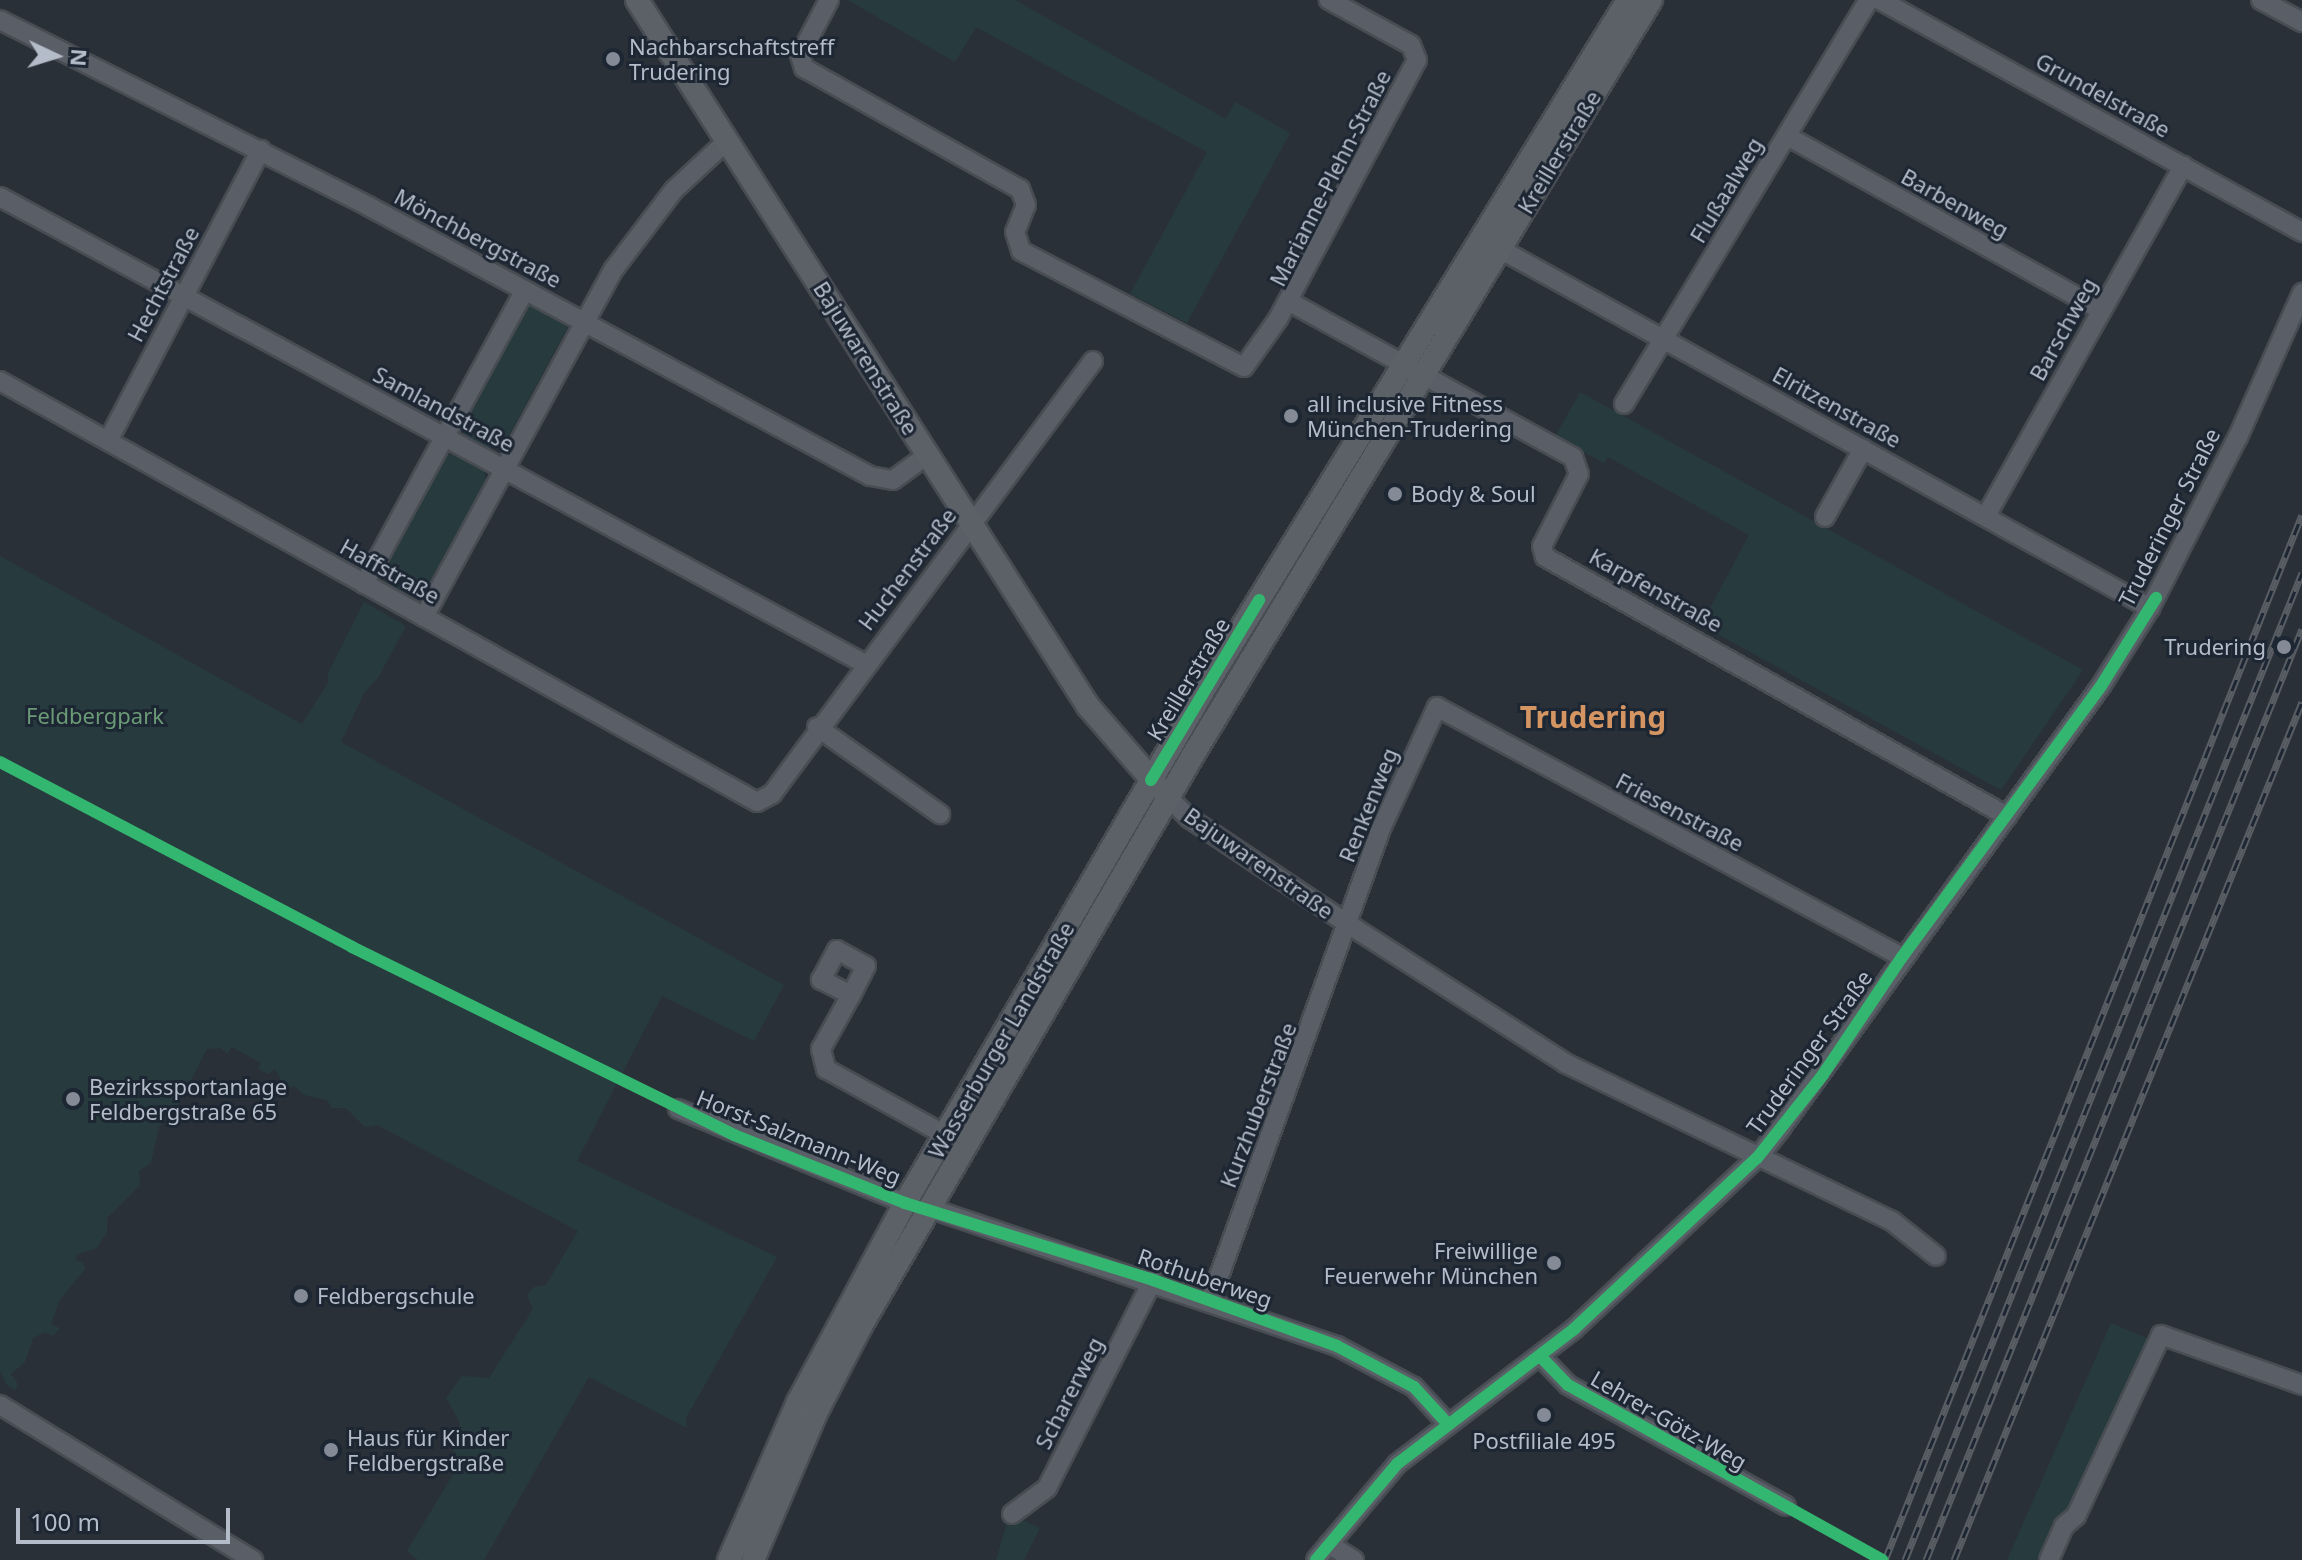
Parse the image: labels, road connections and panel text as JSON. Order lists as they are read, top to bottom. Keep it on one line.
{"streets":{"main road":["Kreillerstraße","Bajuwarenstraße","Wasserburger Landstraße"],"street":["Grundelstraße","Marianne-Plehn-Straße","Flußaalweg","Barbenweg","Mönchbergstraße","Hechtstraße","Barschweg","Elritzenstraße","Samlandstraße","Truderinger Straße","Huchenstraße","Haffstraße","Karpfenstraße","Renkenweg","Friesenstraße","Kurzhuberstraße","Horst-Salzmann-Weg","Rothuberweg","Scharerweg","Lehrer-Götz-Weg"]},"crossings":[["Grundelstraße","Barschweg"],["Kreillerstraße","Marianne-Plehn-Straße"],["Kreillerstraße","Bajuwarenstraße"],["Kreillerstraße","Elritzenstraße"],["Kreillerstraße","Karpfenstraße"],["Kreillerstraße","Wasserburger Landstraße"],["Marianne-Plehn-Straße","Karpfenstraße"],["Flußaalweg","Barbenweg"],["Flußaalweg","Elritzenstraße"],["Barbenweg","Barschweg"],["Mönchbergstraße","Hechtstraße"],["Mönchbergstraße","Bajuwarenstraße"],["Hechtstraße","Samlandstraße"],["Hechtstraße","Haffstraße"],["Barschweg","Elritzenstraße"],["Bajuwarenstraße","Truderinger Straße"],["Bajuwarenstraße","Huchenstraße"],["Bajuwarenstraße","Renkenweg"],["Bajuwarenstraße","Wasserburger Landstraße"],["Bajuwarenstraße","Kurzhuberstraße"],["Elritzenstraße","Truderinger Straße"],["Samlandstraße","Huchenstraße"],["Truderinger Straße","Karpfenstraße"],["Truderinger Straße","Friesenstraße"],["Truderinger Straße","Rothuberweg"],["Truderinger Straße","Lehrer-Götz-Weg"],["Huchenstraße","Haffstraße"],["Renkenweg","Friesenstraße"],["Renkenweg","Kurzhuberstraße"],["Wasserburger Landstraße","Horst-Salzmann-Weg"],["Wasserburger Landstraße","Rothuberweg"],["Kurzhuberstraße","Rothuberweg"],["Rothuberweg","Scharerweg"]],"districts":["Trudering"],"parks":["Feldbergpark"],"places":["Nachbarschaftstreff Trudering","all inclusive Fitness München-Trudering","Body & Soul","Trudering","Bezirkssportanlage Feldbergstraße 65","Freiwillige Feuerwehr München","Feldbergschule","Postfiliale 495","Haus für Kinder Feldbergstraße"],"scale_bar":"100 m","north":"right"}
